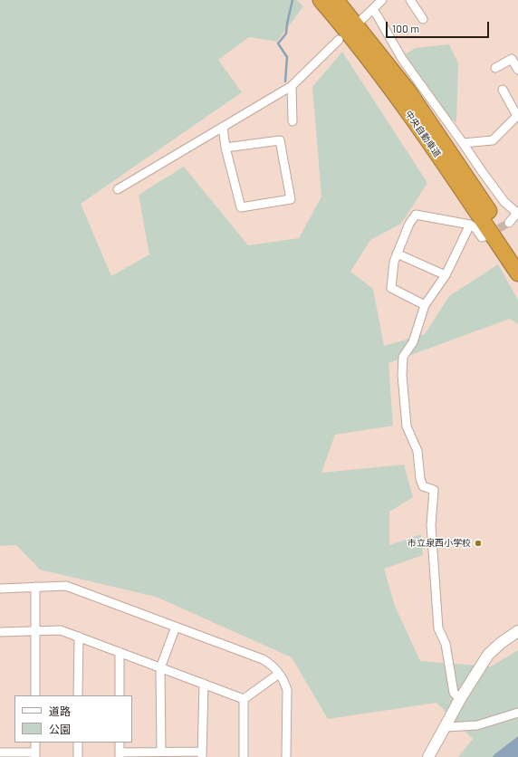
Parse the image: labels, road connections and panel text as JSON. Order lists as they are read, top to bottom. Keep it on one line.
{"streets":{"highway":["中央自動車道"]},"places":["市立泉西小学校"],"legend":["道路","公園"],"scale_bar":"100 m"}
